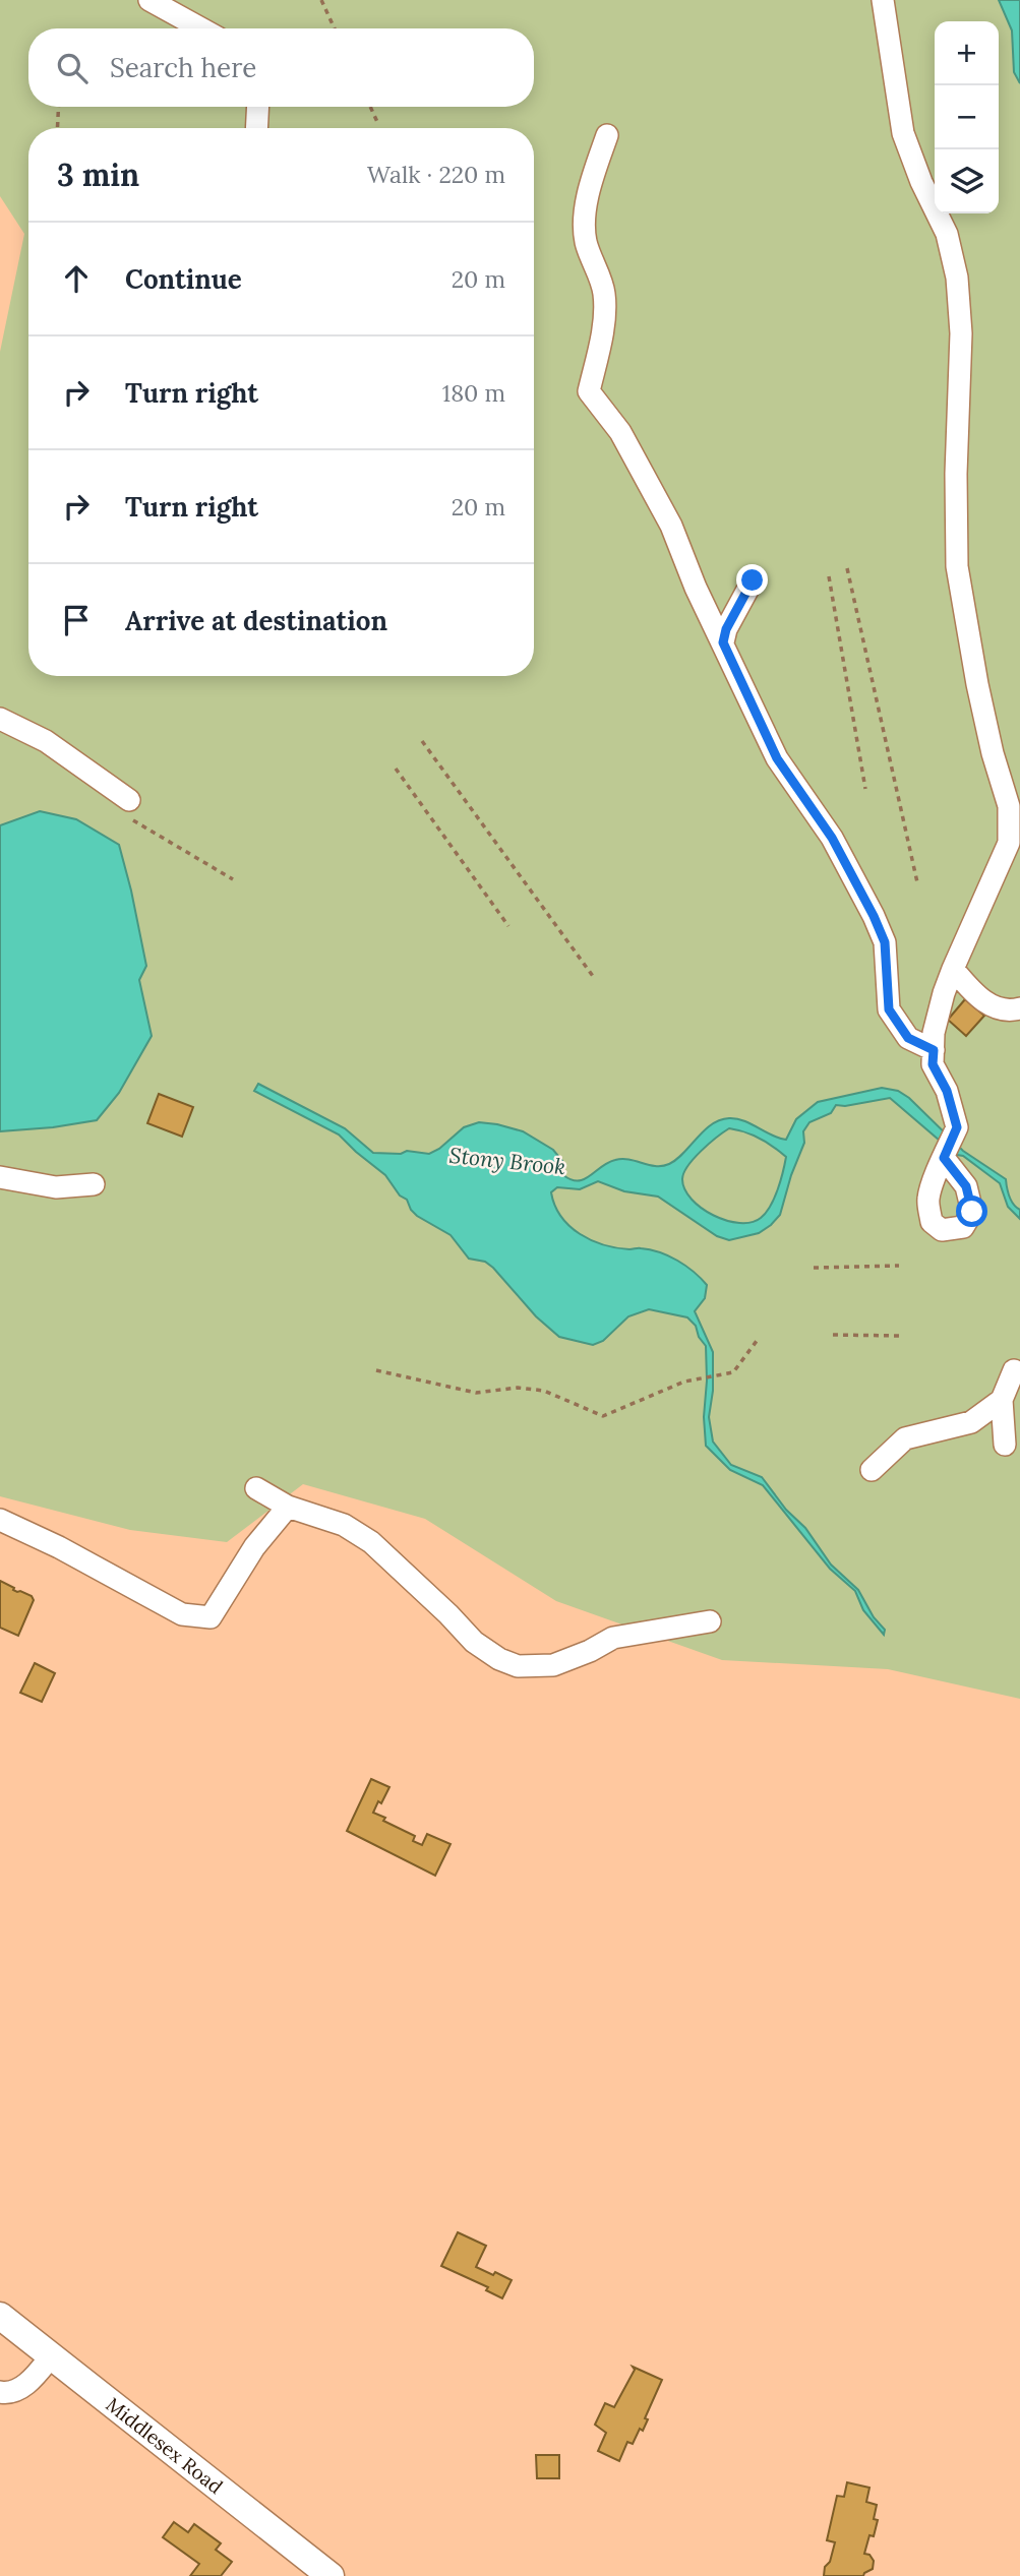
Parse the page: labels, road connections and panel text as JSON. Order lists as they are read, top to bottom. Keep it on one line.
{"streets":{"main road":["Middlesex Road"]},"water":["Stony Brook"],"page":{"map_buttons":["+","−"],"search":"Search here","heading":["3 min","Walk · 220 m"],"list":[["Continue","20 m"],["Turn right","180 m"],["Turn right","20 m"],"Arrive at destination"]}}
